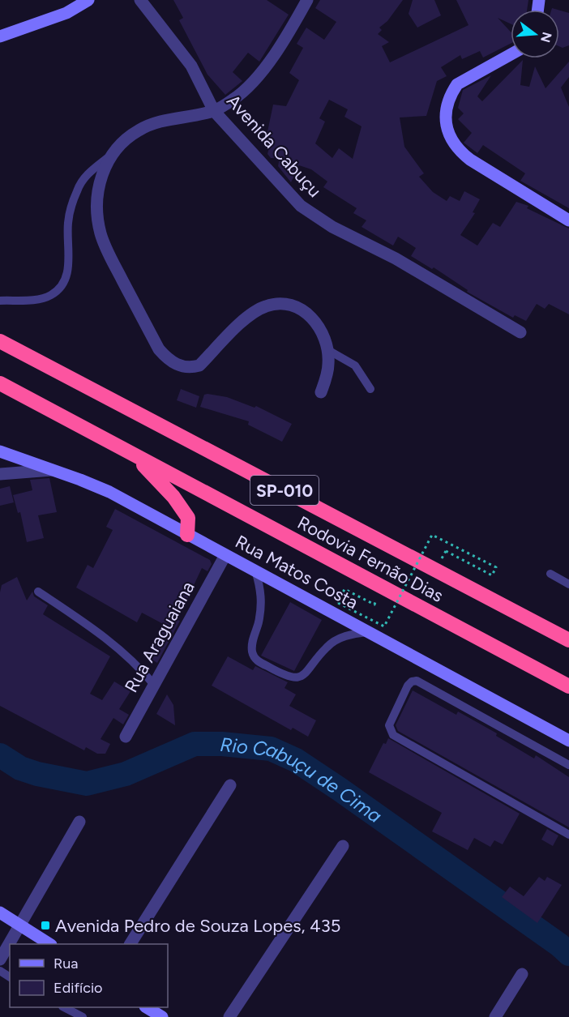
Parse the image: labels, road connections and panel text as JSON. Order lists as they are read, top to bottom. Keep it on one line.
{"streets":{"highway":["SP-010","Rodovia Fernão Dias"],"street":["Avenida Cabuçu","Rua Matos Costa","Rua Araguaiana"]},"crossings":[["Rua Matos Costa","Rua Araguaiana"]],"water":["Rio Cabuçu de Cima"],"places":{"transit":["Avenida Pedro de Souza Lopes, 435"]},"legend":["Rua","Edifício"],"north":"right"}
